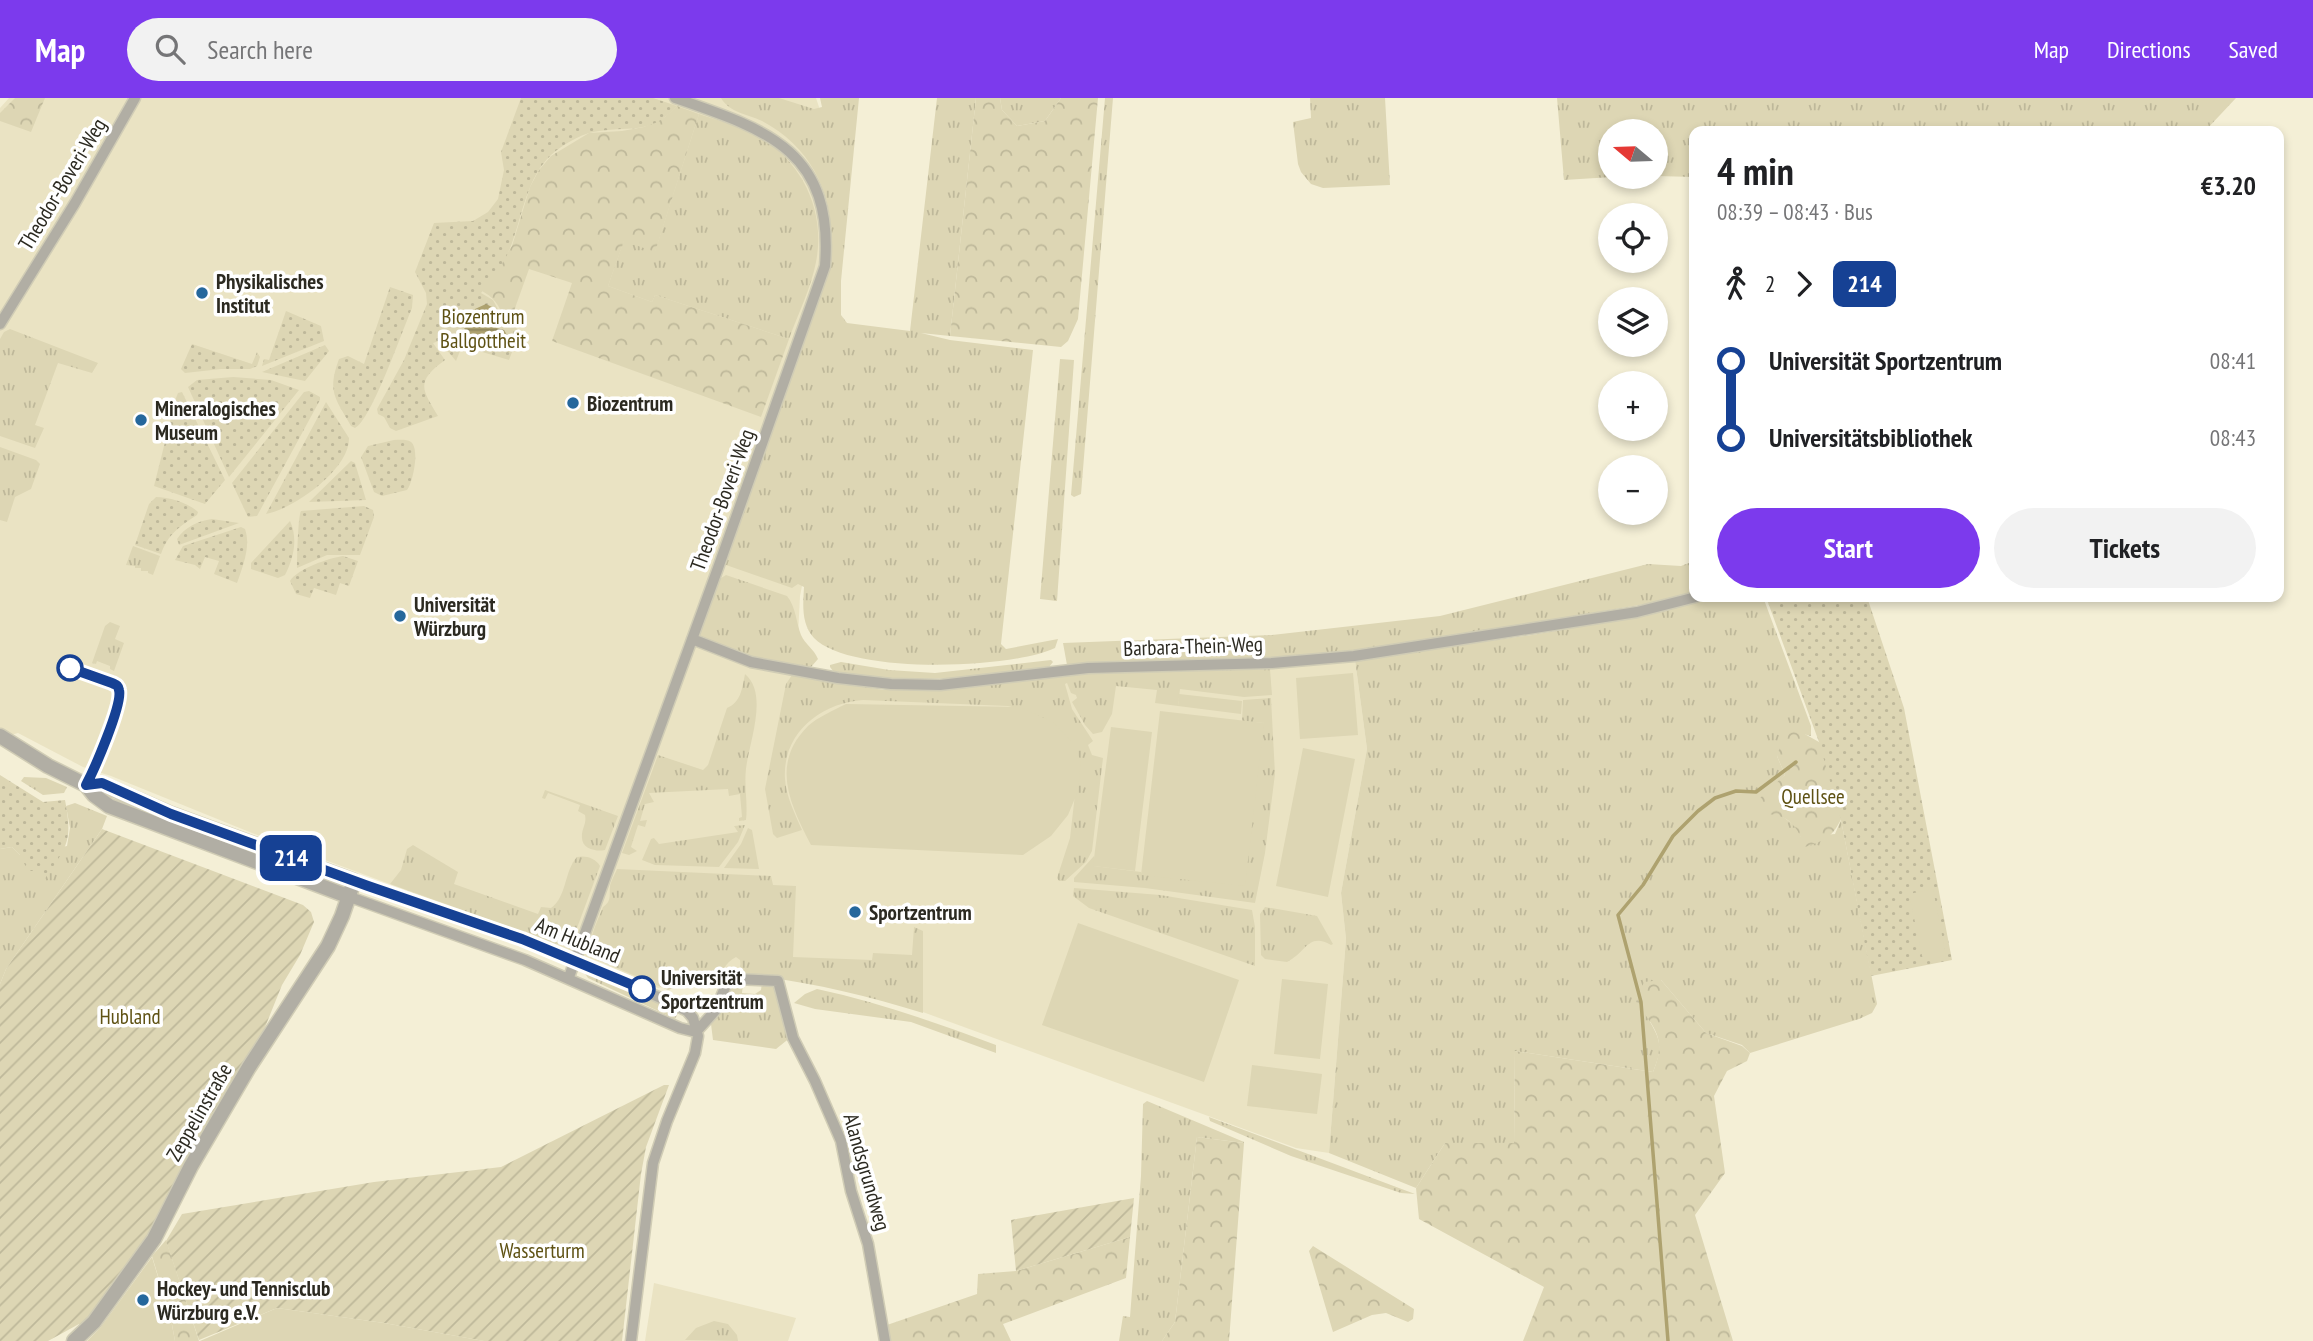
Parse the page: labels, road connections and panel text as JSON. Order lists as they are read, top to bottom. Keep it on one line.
{"streets":{"street":["Theodor-Boveri-Weg","Barbara-Thein-Weg","Am Hubland","Zeppelinstraße","Alandsgrundweg"]},"crossings":[["Theodor-Boveri-Weg","Barbara-Thein-Weg"],["Theodor-Boveri-Weg","Am Hubland"],["Am Hubland","Zeppelinstraße"],["Am Hubland","Alandsgrundweg"]],"parks":["Biozentrum Ballgottheit","Quellsee","Hubland","Wasserturm"],"places":["Physikalisches Institut","Biozentrum","Mineralogisches Museum","Universität Würzburg","Sportzentrum","Universität Sportzentrum","Hockey- und Tennisclub Würzburg e.V."],"lines":["bus line 214"],"north":"left","page":{"header":"Map","search":"Search here","nav":["Map","Directions","Saved"],"on_map":"214","map_buttons":["+","−"],"heading":["4 min","08:39 – 08:43 · Bus","€3.20"],"legs":["2","214"],"list":[{"name":"Universität Sportzentrum","value":"08:41"},{"name":"Universitätsbibliothek","value":"08:43"}],"buttons":["Start","Tickets"]}}
